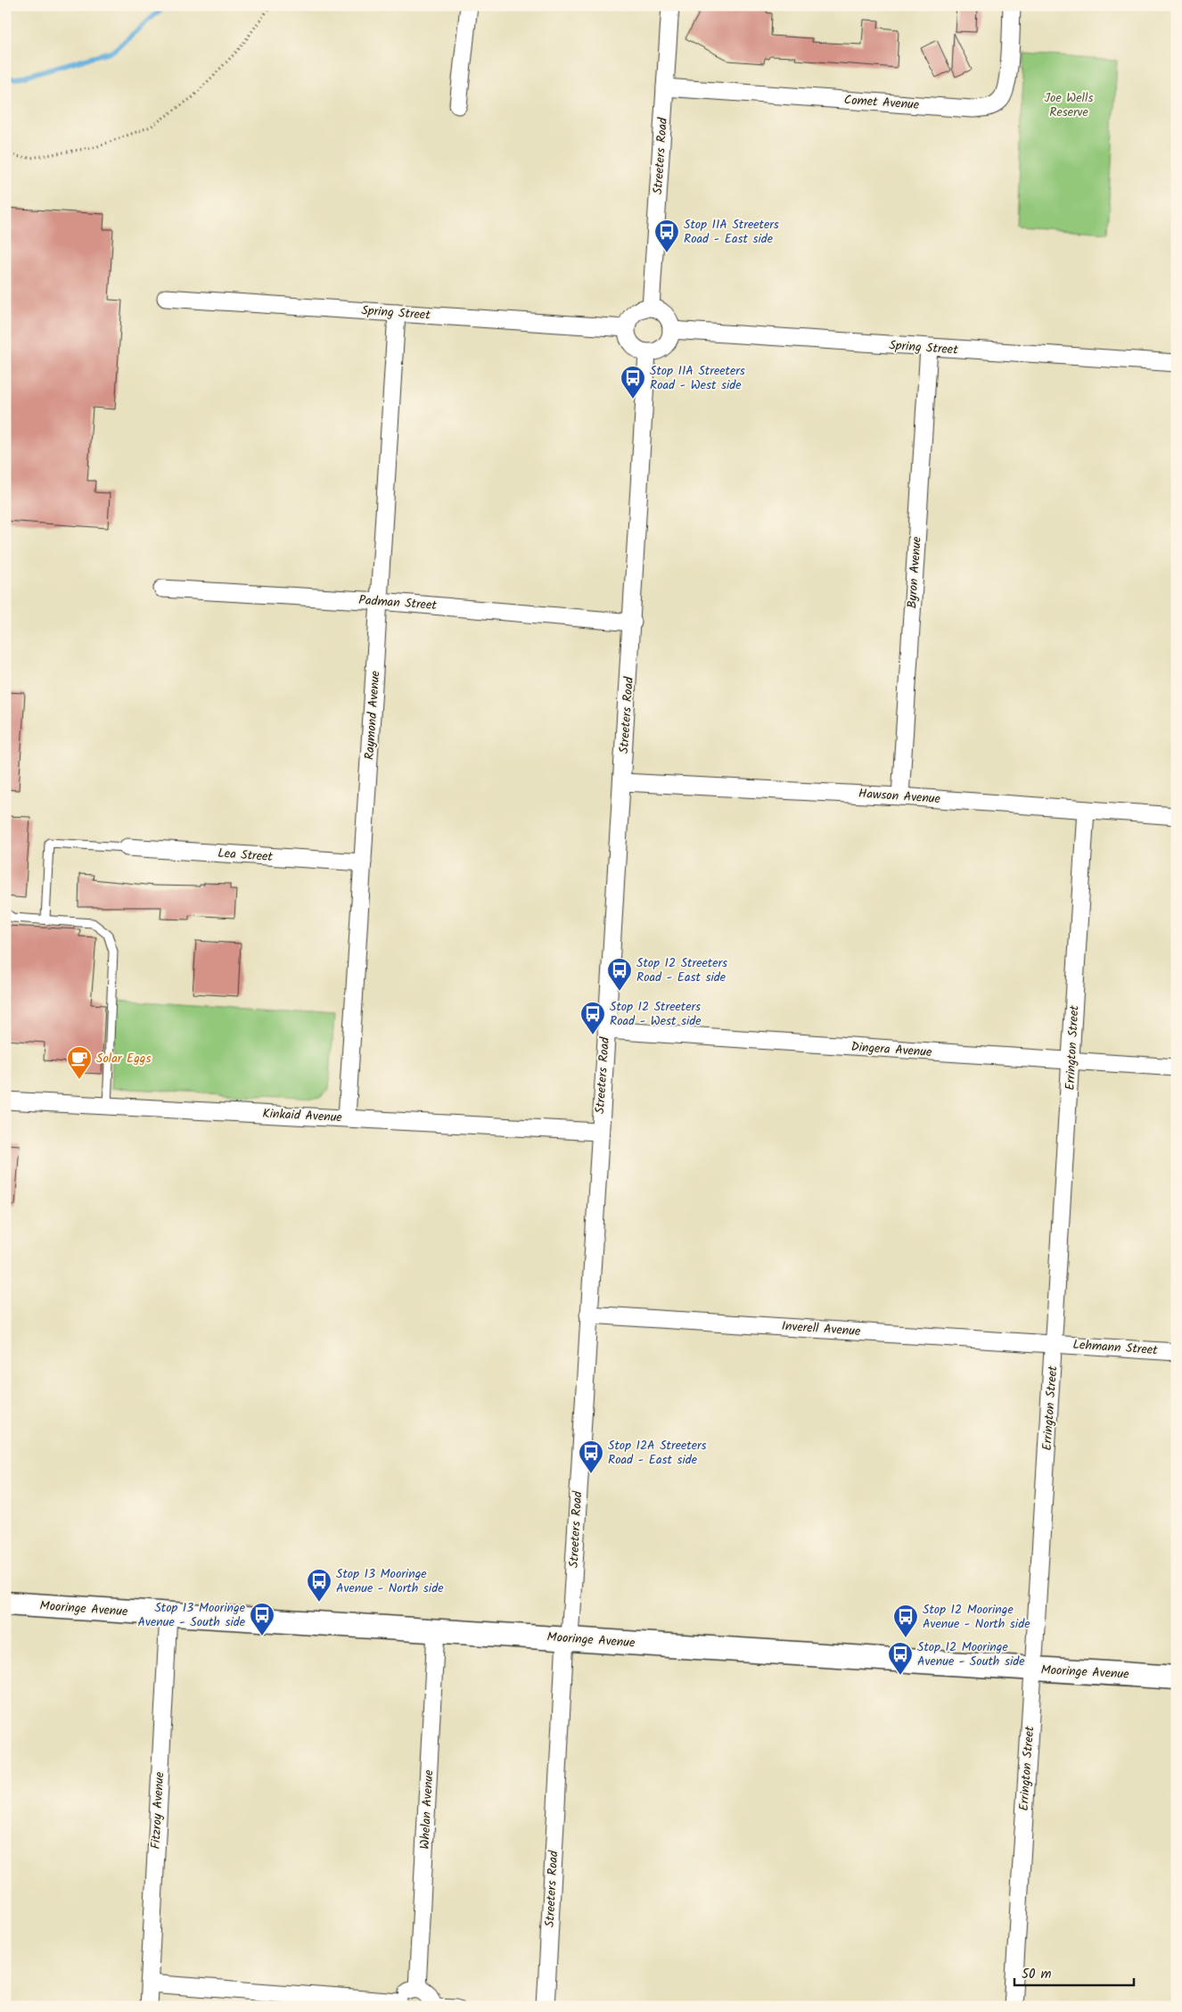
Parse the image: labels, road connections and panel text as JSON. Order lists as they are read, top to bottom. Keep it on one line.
{"streets":{"street":["Comet Avenue","Streeters Road","Spring Street","Byron Avenue","Padman Street","Raymond Avenue","Hawson Avenue","Lea Street","Errington Street","Dingera Avenue","Kinkaid Avenue","Inverell Avenue","Lehmann Street","Mooringe Avenue","Whelan Avenue","Fitzroy Avenue"]},"crossings":[["Comet Avenue","Streeters Road"],["Streeters Road","Spring Street"],["Streeters Road","Padman Street"],["Streeters Road","Hawson Avenue"],["Streeters Road","Dingera Avenue"],["Streeters Road","Kinkaid Avenue"],["Streeters Road","Inverell Avenue"],["Streeters Road","Mooringe Avenue"],["Spring Street","Byron Avenue"],["Spring Street","Raymond Avenue"],["Byron Avenue","Hawson Avenue"],["Padman Street","Raymond Avenue"],["Raymond Avenue","Lea Street"],["Raymond Avenue","Kinkaid Avenue"],["Hawson Avenue","Errington Street"],["Errington Street","Dingera Avenue"],["Errington Street","Inverell Avenue"],["Errington Street","Lehmann Street"],["Errington Street","Mooringe Avenue"],["Inverell Avenue","Lehmann Street"],["Mooringe Avenue","Whelan Avenue"],["Mooringe Avenue","Fitzroy Avenue"]],"parks":["Joe Wells Reserve"],"places":{"bus stop":["Stop 11A Streeters Road - East side","Stop 11A Streeters Road - West side","Stop 12 Streeters Road - East side","Stop 12 Streeters Road - West side","Stop 12A Streeters Road - East side","Stop 13 Mooringe Avenue - North side","Stop 13 Mooringe Avenue - South side","Stop 12 Mooringe Avenue - North side","Stop 12 Mooringe Avenue - South side"],"cafe":["Solar Eggs"]},"scale_bar":"50 m"}
